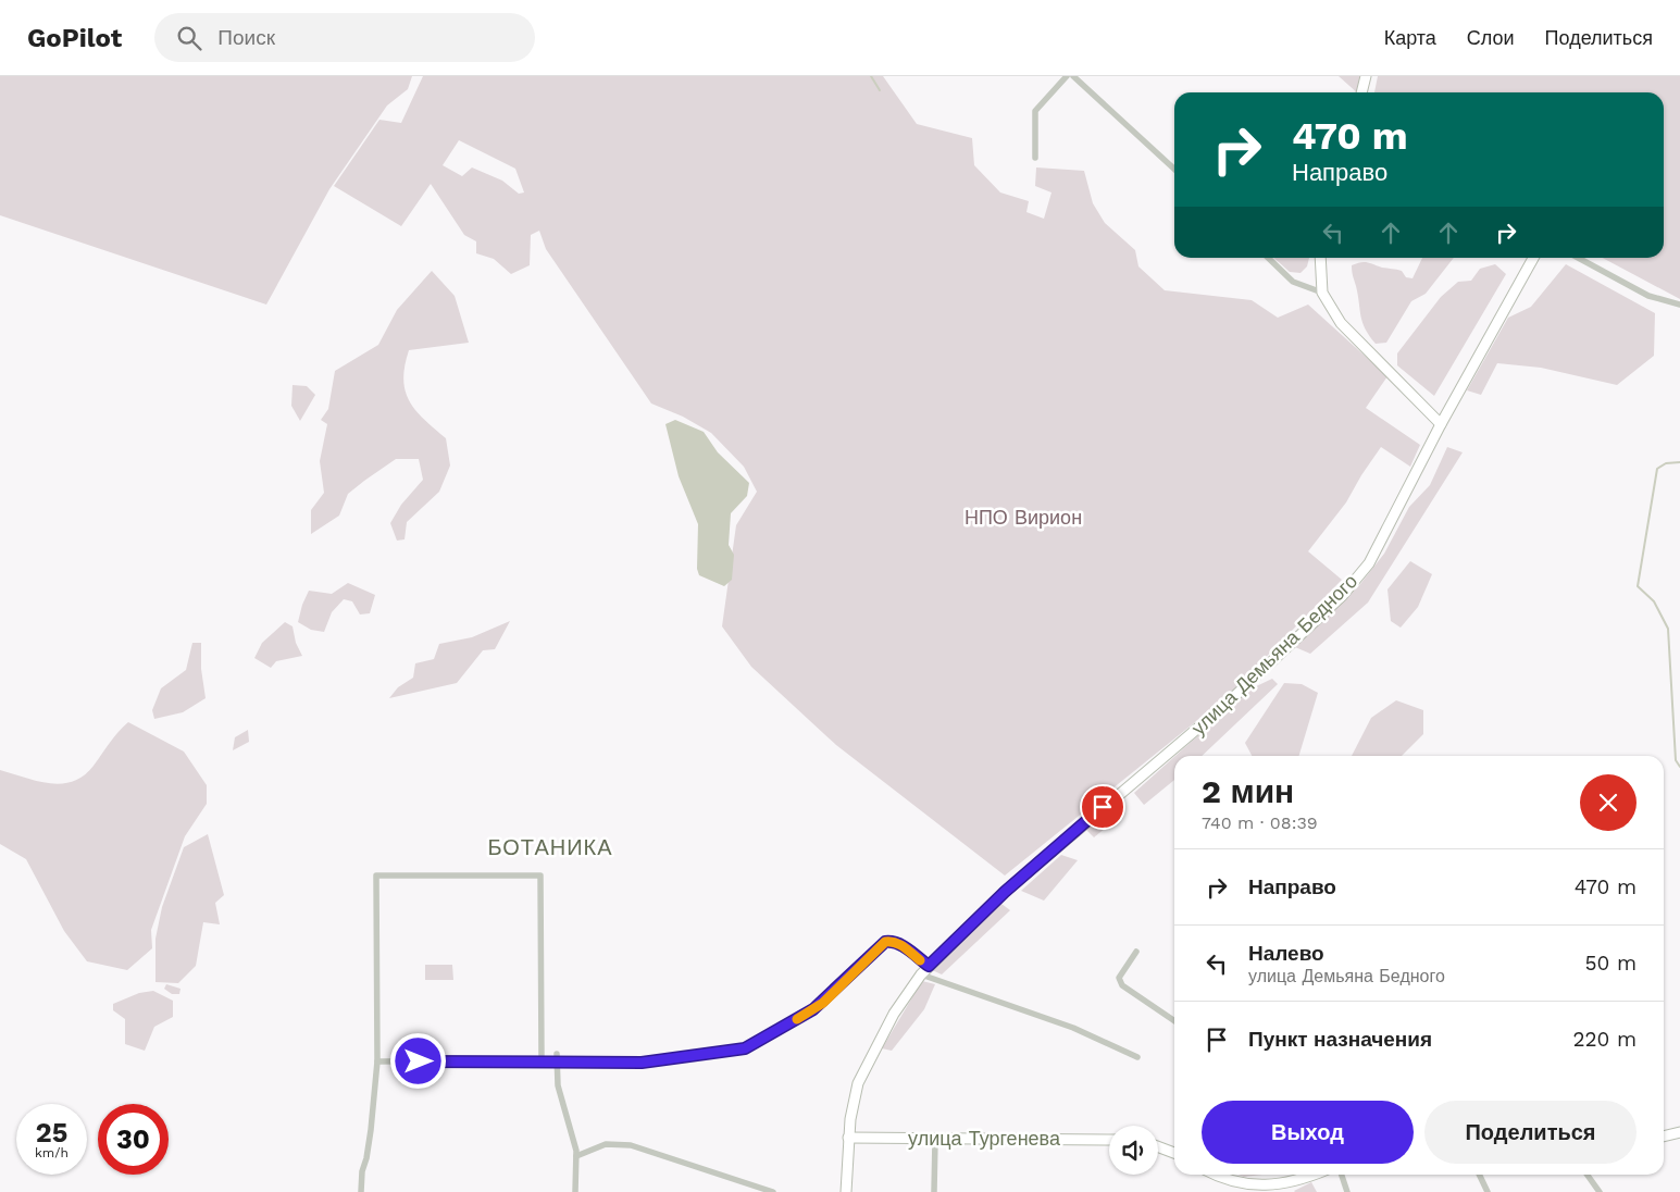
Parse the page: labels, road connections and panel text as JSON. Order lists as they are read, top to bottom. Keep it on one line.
{"streets":{"street":["улица Демьяна Бедного","улица Тургенева"]},"crossings":[["улица Демьяна Бедного","улица Тургенева"]],"districts":["БОТАНИКА"],"parks":["НПО Вирион"],"page":{"header":"GoPilot","search":"Поиск","nav":["Карта","Слои","Поделиться"],"turn":["470 m","Направо"],"heading":["2 мин","740 m · 08:39"],"list":[{"name":"Направо","value":"470 m"},{"name":"Налево","note":"улица Демьяна Бедного","value":"50 m"},{"name":"Пункт назначения","value":"220 m"}],"buttons":["Выход","Поделиться"],"speed":"25 km/h","limit":"30"}}
